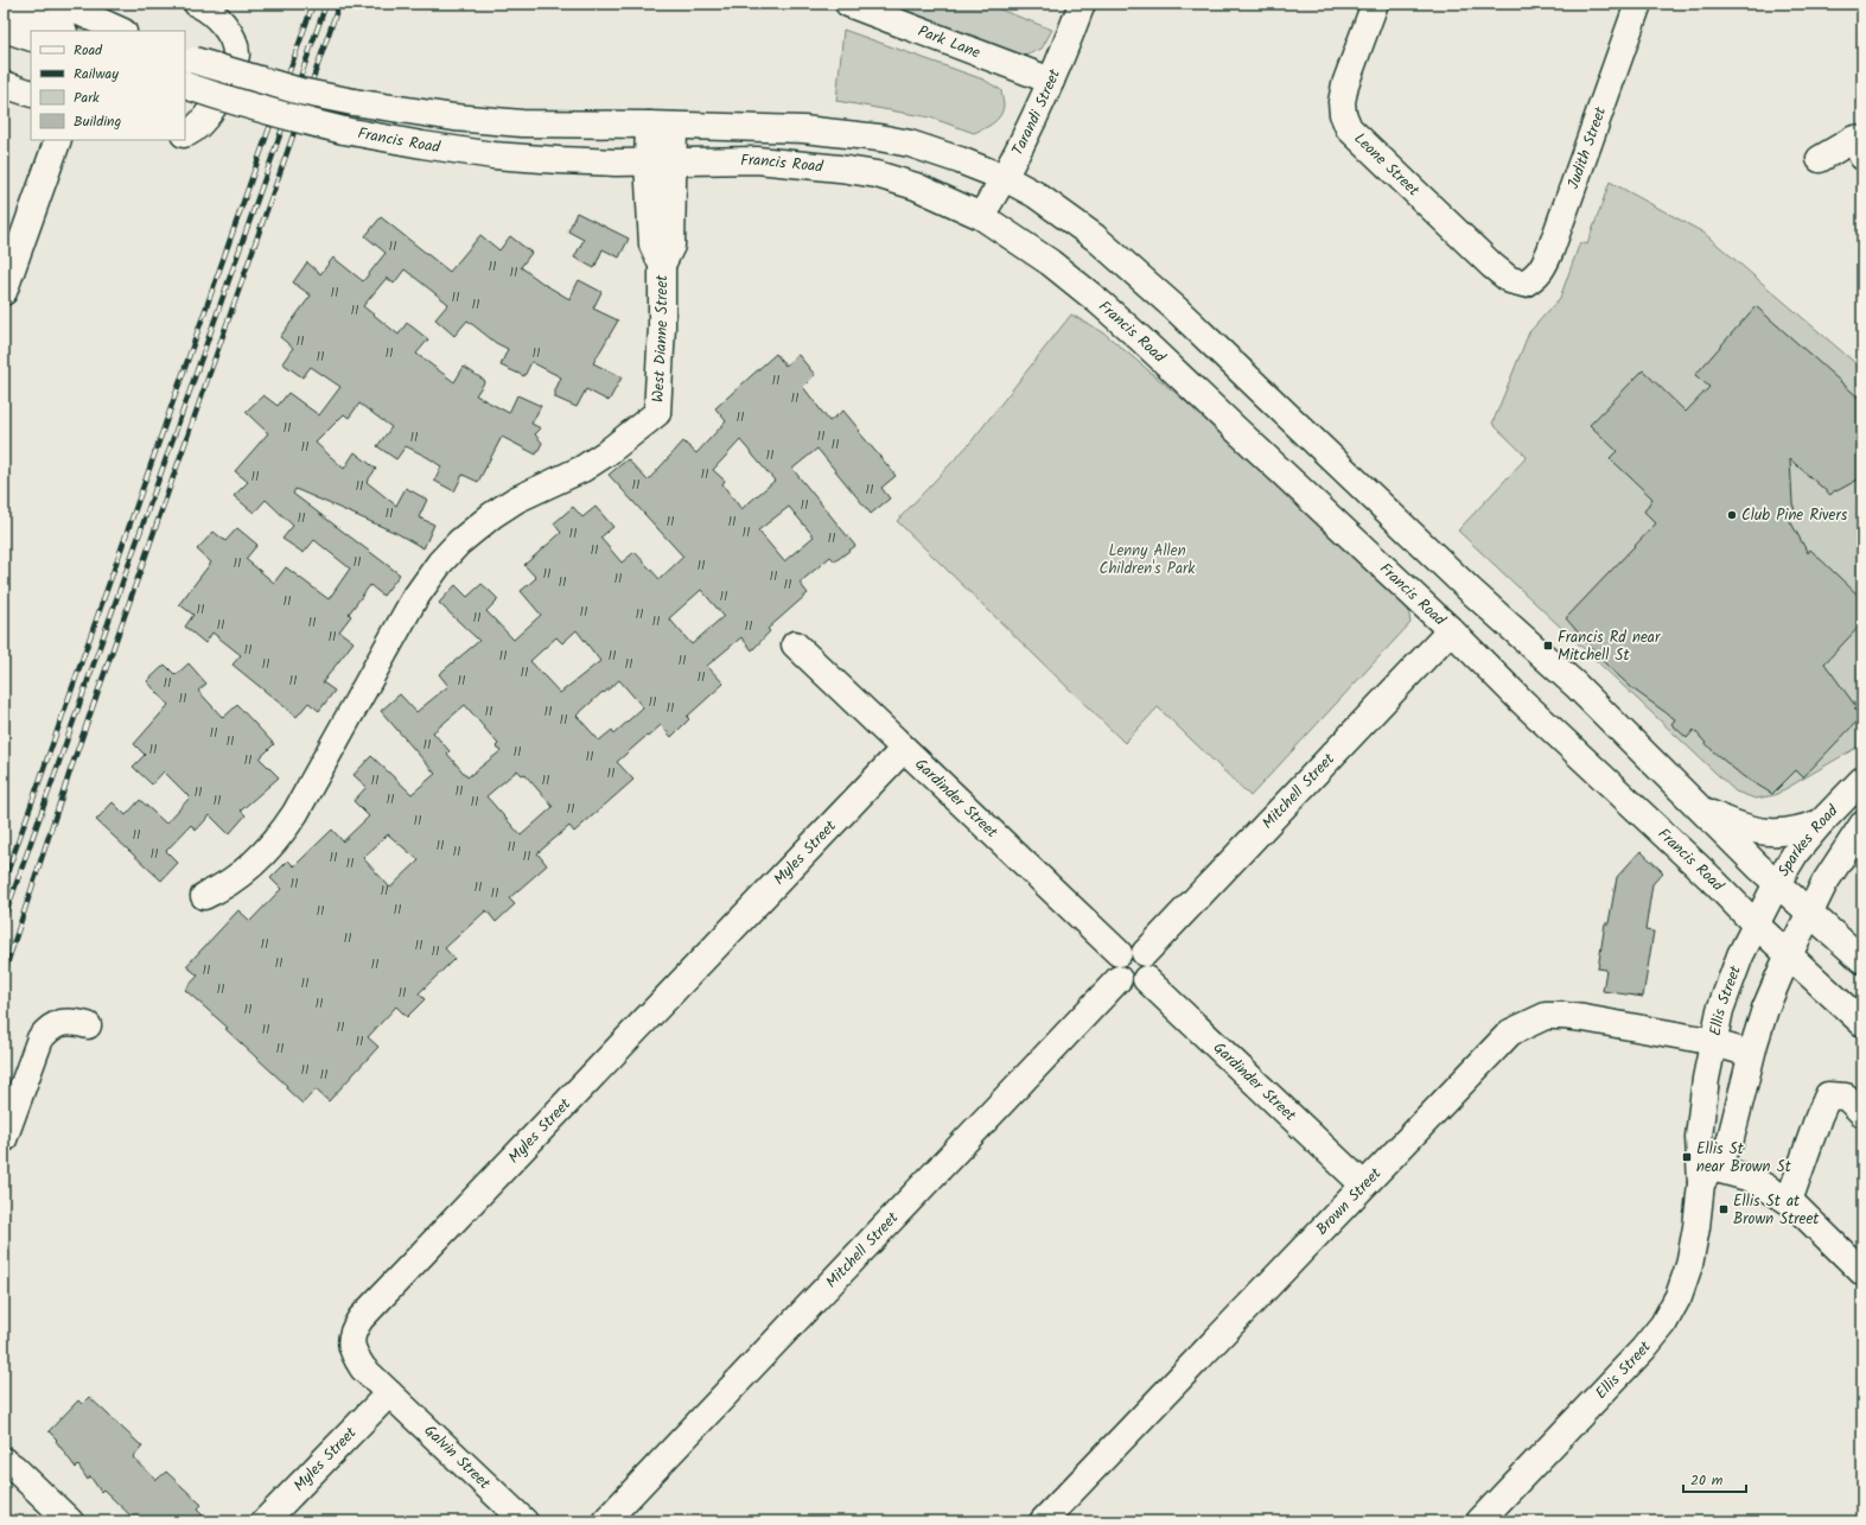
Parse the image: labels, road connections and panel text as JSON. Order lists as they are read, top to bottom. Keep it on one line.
{"streets":{"main road":["Park Lane","Tarandi Street","Francis Road","Judith Street","Leone Street","West Dianne Street","Mitchell Street","Gardinder Street","Sparkes Road","Myles Street","Ellis Street","Brown Street","Galvin Street"]},"crossings":[["Park Lane","Tarandi Street"],["Tarandi Street","Francis Road"],["Francis Road","West Dianne Street"],["Francis Road","Mitchell Street"],["Francis Road","Sparkes Road"],["Francis Road","Ellis Street"],["Judith Street","Leone Street"],["Mitchell Street","Gardinder Street"],["Gardinder Street","Myles Street"],["Gardinder Street","Brown Street"],["Sparkes Road","Ellis Street"],["Myles Street","Galvin Street"],["Ellis Street","Brown Street"]],"parks":["Lenny Allen Children's Park"],"places":{"other":["Club Pine Rivers"],"transit":["Francis Rd near Mitchell St","Ellis St near Brown St","Ellis St at Brown Street"]},"house_numbers":["11","11","11","11","11","11","11","11","11","11","11","11","11","11","11","11","11","11","11","11","11","11","11","11","11","11","11","11","11","11","11","11","11","11","11","11","11","11","11","11","11","11","11","11","11","11","11","11","11","11","11","11","11","11","11","11","11","11","11","11","11","11","11","11","11","11","11","11","11","11","11","11","11","11","11","11","11","11","11","11","11","11","11","11","11","11","11","11","11","11","11","11","11","11","11","11","11","11","11","11","11","11","11","11","11","11","11","11","11","11","11","11","11","11","11","11","11","11","11"],"legend":["Road","Railway","Park","Building"],"scale_bar":"20 m"}
